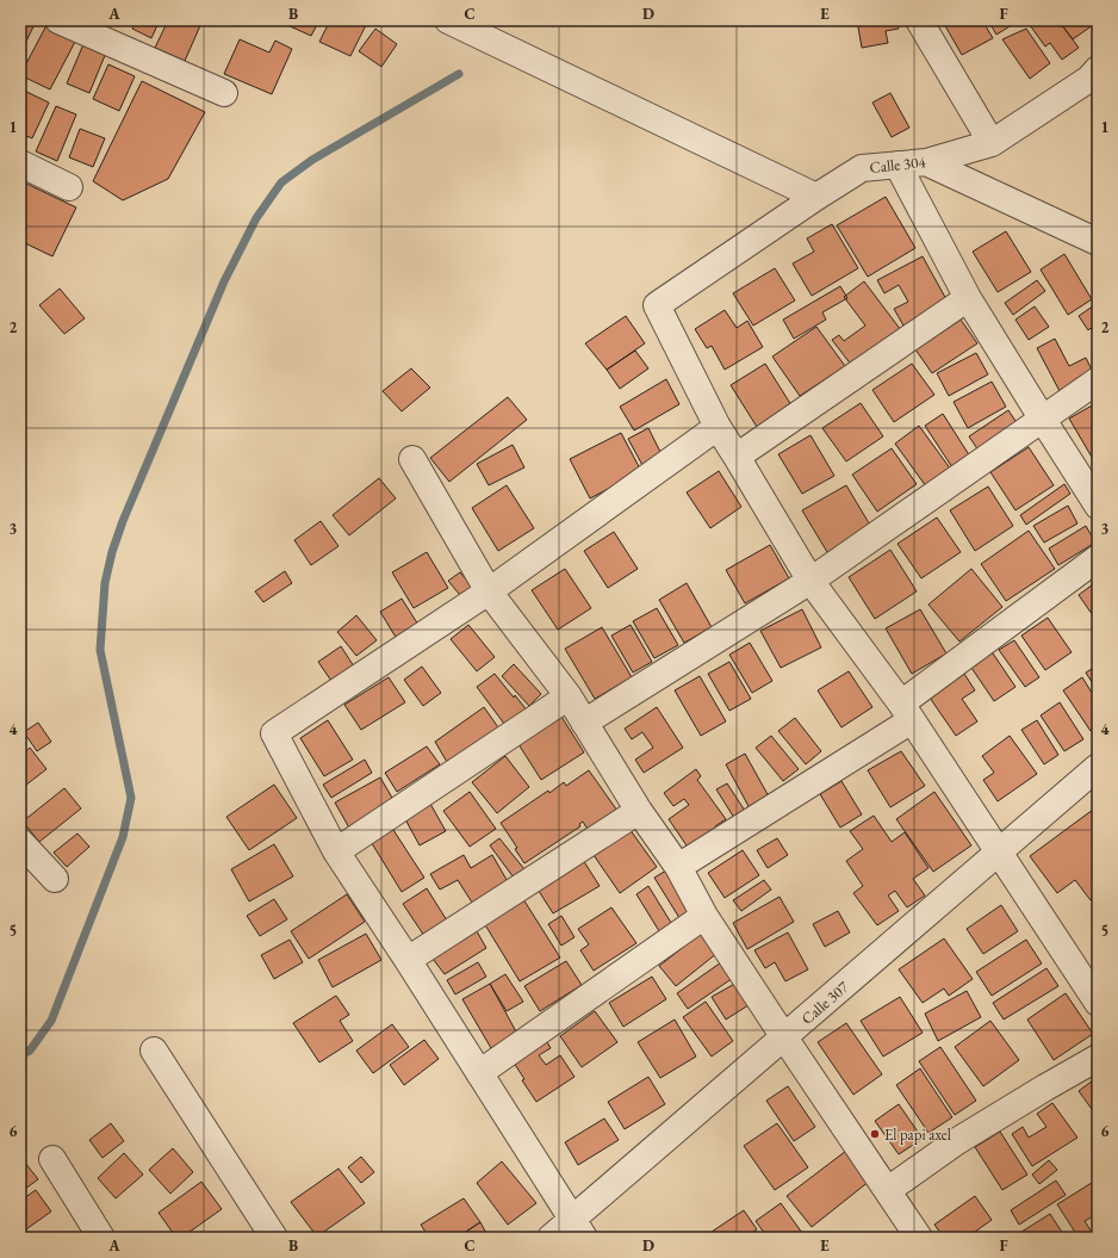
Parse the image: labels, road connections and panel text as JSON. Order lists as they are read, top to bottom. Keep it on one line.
{"streets":{"street":["Calle 304","Calle 307"]},"places":["El papi axel"],"grid":{"columns":["A","B","C","D","E","F"],"rows":["1","2","3","4","5","6"]}}
